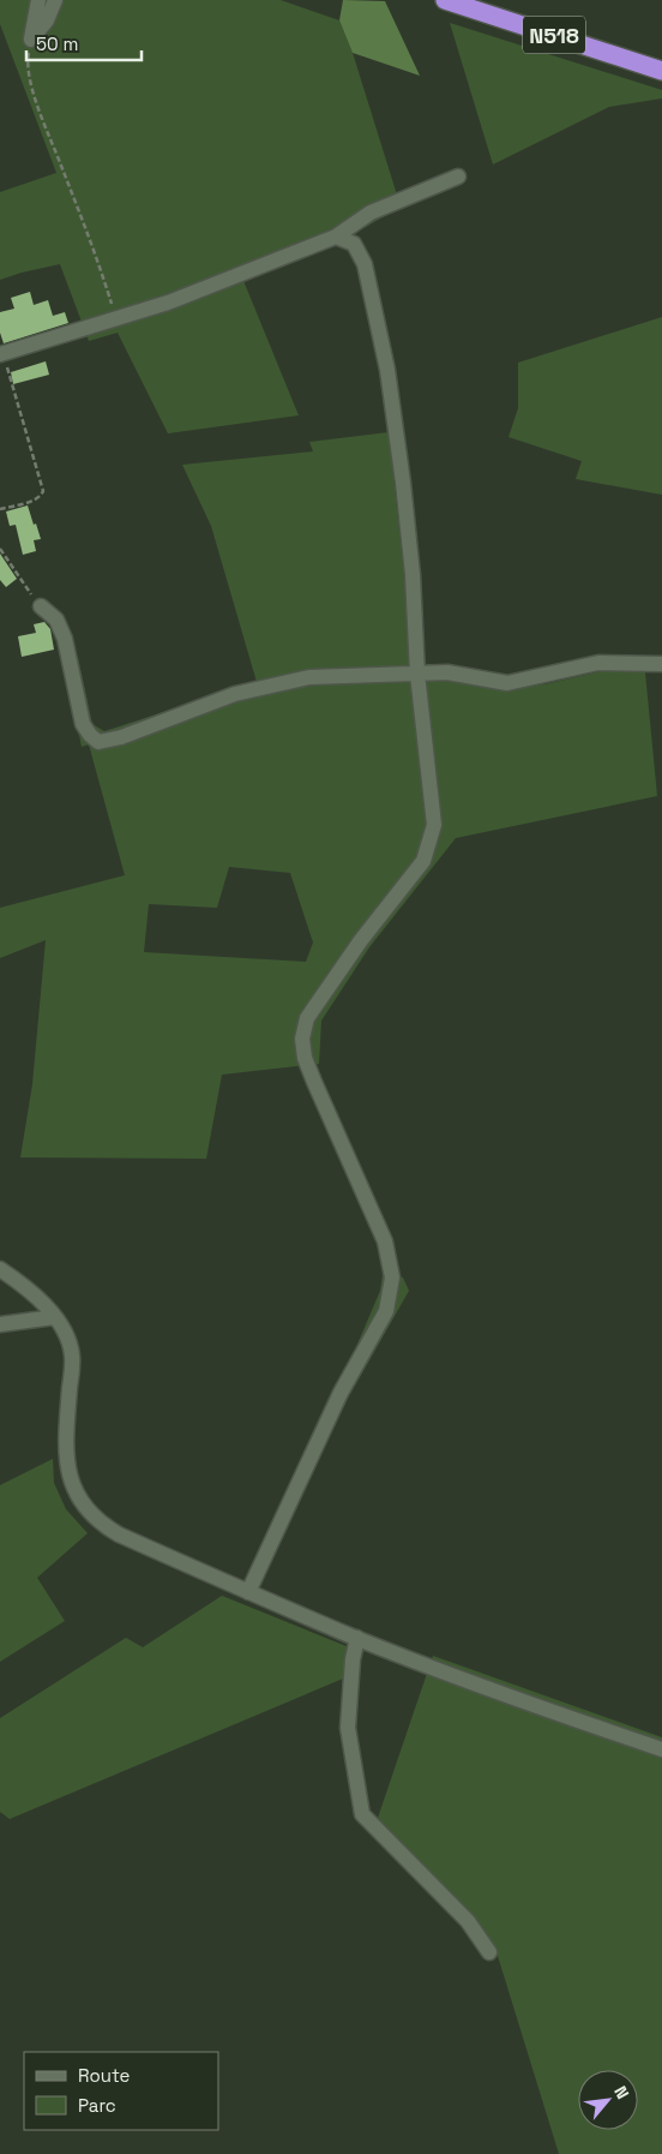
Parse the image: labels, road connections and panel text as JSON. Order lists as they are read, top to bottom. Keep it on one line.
{"streets":{"highway":["N518"]},"legend":["Route","Parc"],"scale_bar":"50 m","north":"top right"}
